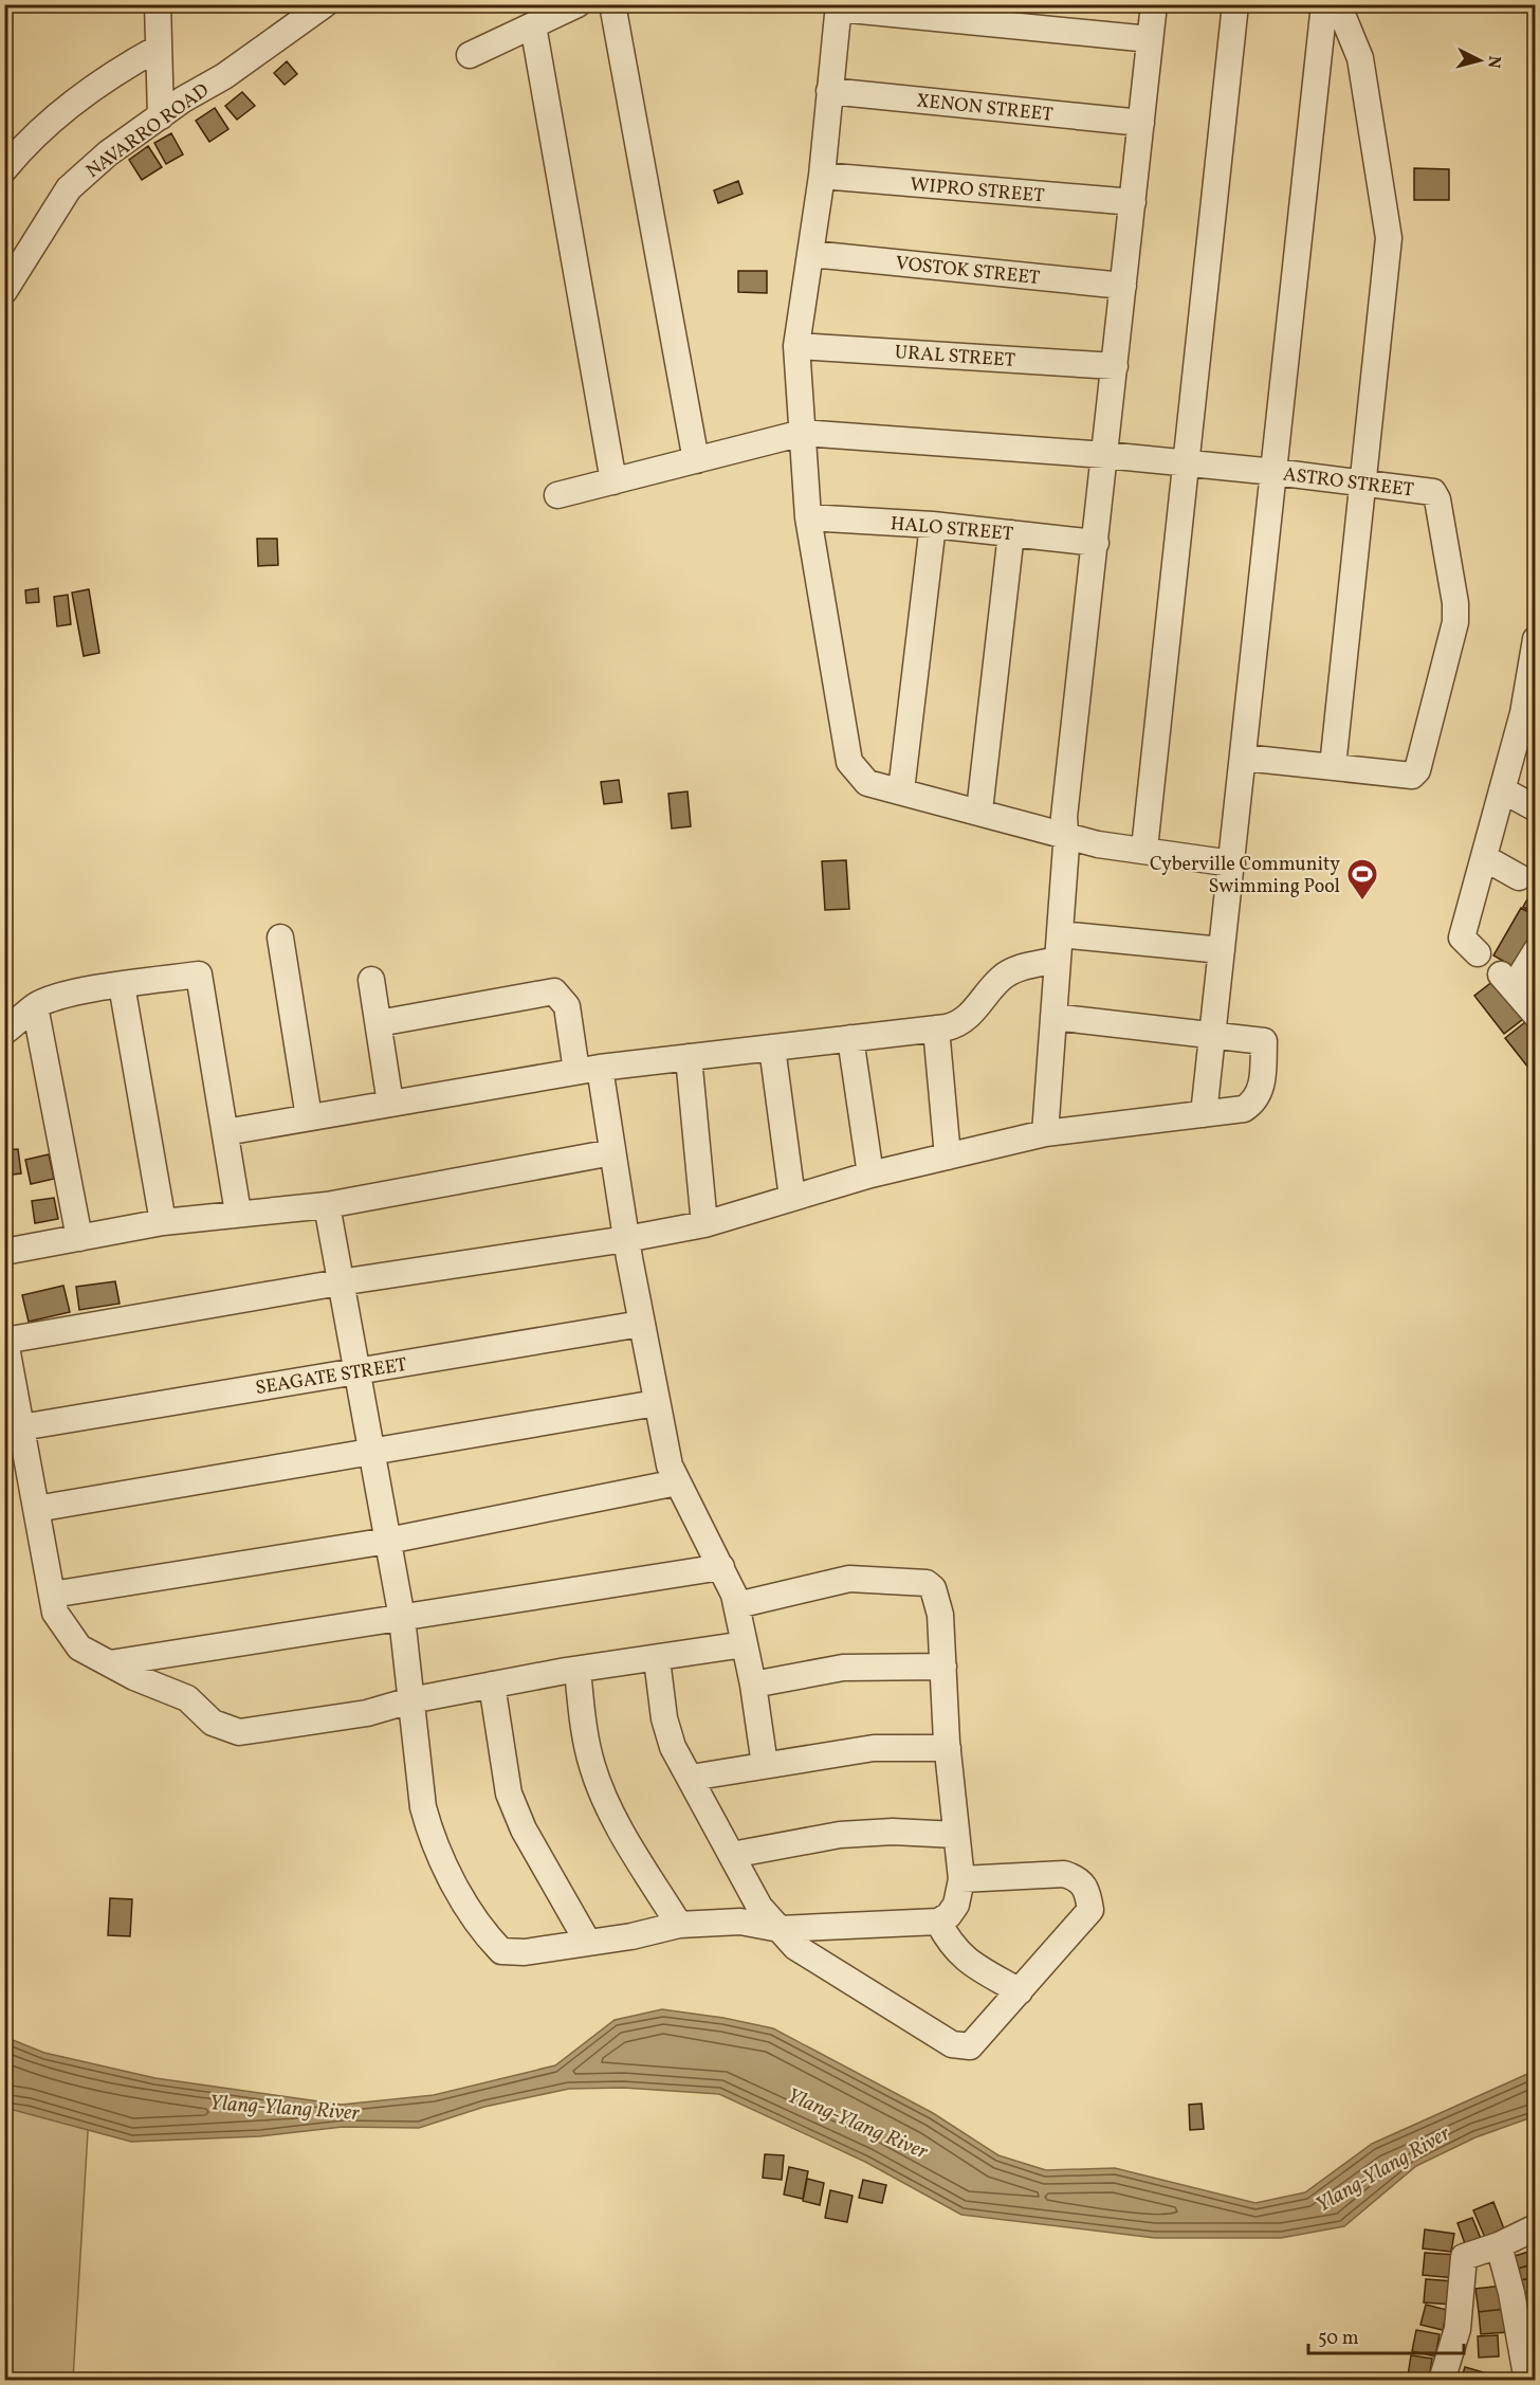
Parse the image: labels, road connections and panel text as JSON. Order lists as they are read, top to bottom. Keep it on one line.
{"streets":{"street":["XENON STREET","NAVARRO ROAD","WIPRO STREET","VOSTOK STREET","URAL STREET","ASTRO STREET","HALO STREET","SEAGATE STREET"]},"water":["Ylang-Ylang River"],"places":{"sports":["Cyberville Community Swimming Pool"]},"scale_bar":"50 m","north":"right"}
